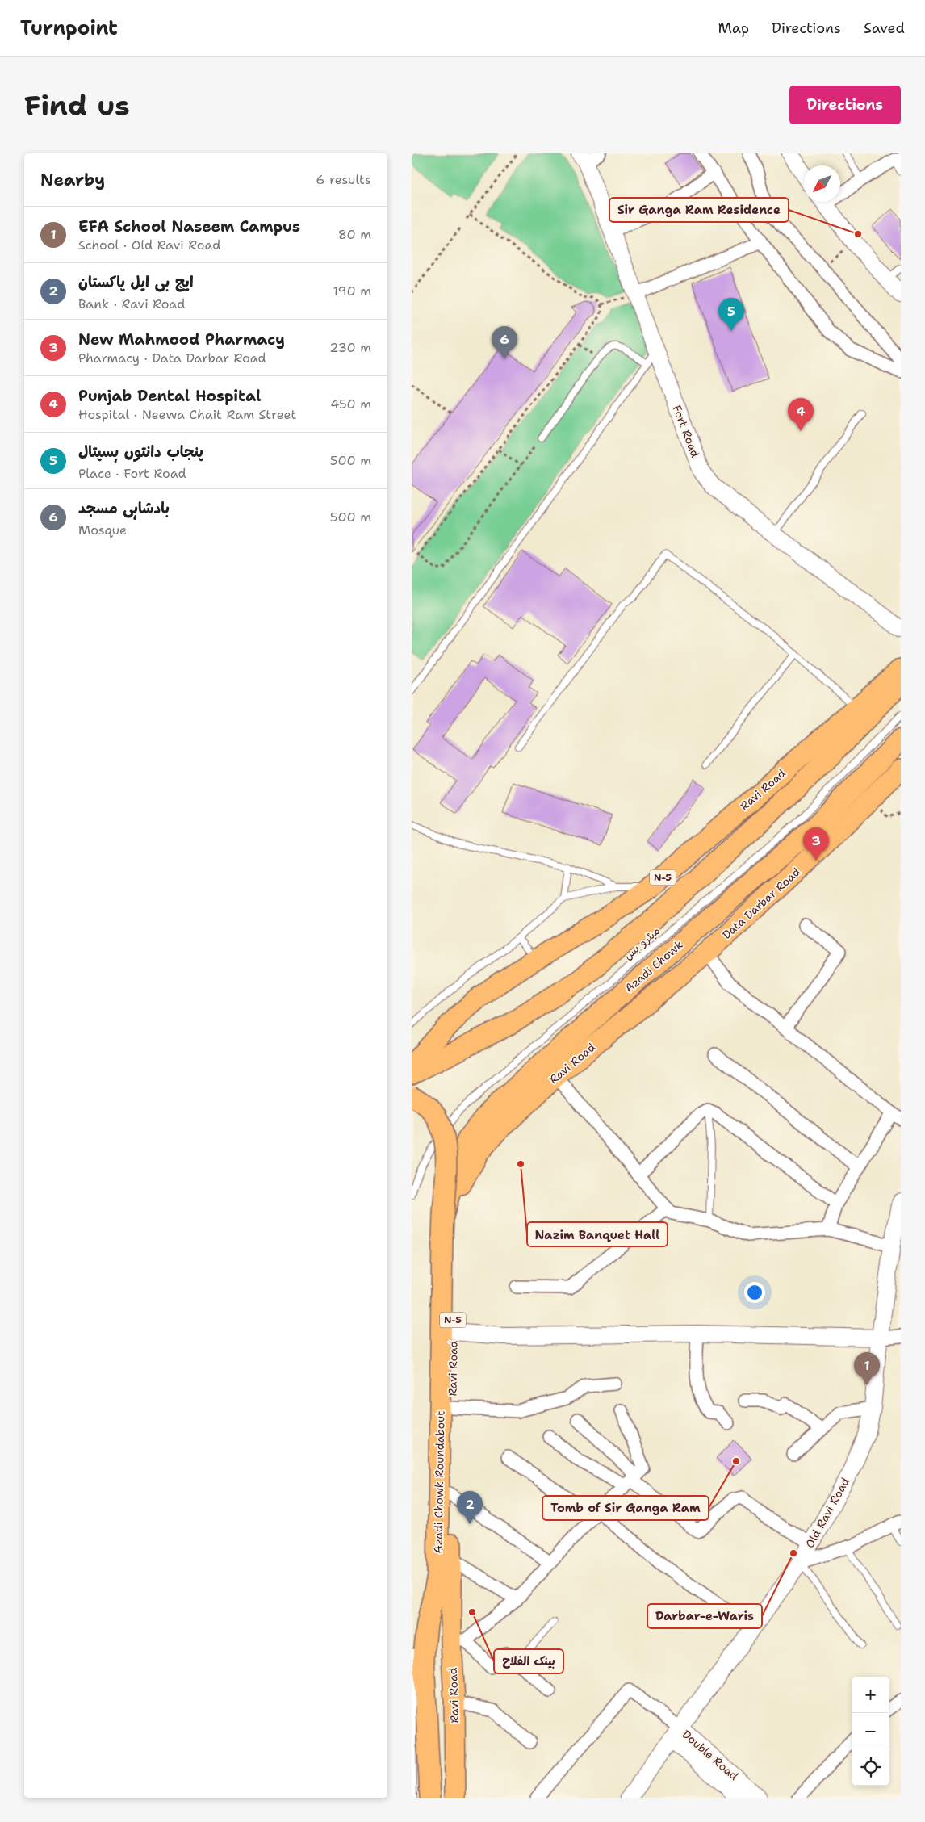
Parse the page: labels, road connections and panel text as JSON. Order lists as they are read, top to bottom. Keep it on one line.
{"streets":{"main road":["Ravi Road","N-5","Data Darbar Road","Azadi Chowk","Azadi Chowk Roundabout"],"street":["Fort Road","Old Ravi Road","Double Road"],"lane":["میٹرو بس"]},"crossings":[["Ravi Road","Data Darbar Road"],["Azadi Chowk","Azadi Chowk Roundabout"],["Old Ravi Road","Double Road"]],"places":["Sir Ganga Ram Residence","Nazim Banquet Hall","Tomb of Sir Ganga Ram","Darbar-e-Waris","بینک الفلاح"],"north":"bottom left","page":{"header":"Turnpoint","nav":["Map","Directions","Saved"],"buttons":"Directions","title":"Find us","heading":["Nearby","6 results"],"list":[{"mark":"1","name":"EFA School Naseem Campus","note":"School · Old Ravi Road","value":"80 m"},{"mark":"2","name":"ایچ بی ایل پاکستان","note":"Bank · Ravi Road","value":"190 m"},{"mark":"3","name":"New Mahmood Pharmacy","note":"Pharmacy · Data Darbar Road","value":"230 m"},{"mark":"4","name":"Punjab Dental Hospital","note":"Hospital · Neewa Chait Ram Street","value":"450 m"},{"mark":"5","name":"پنجاب دانتوں ہسپتال","note":"Place · Fort Road","value":"500 m"},{"mark":"6","name":"بادشاہی مسجد","note":"Mosque","value":"500 m"}],"pins":["5","6","4","3","1","2"],"map_buttons":["+","−"]}}
